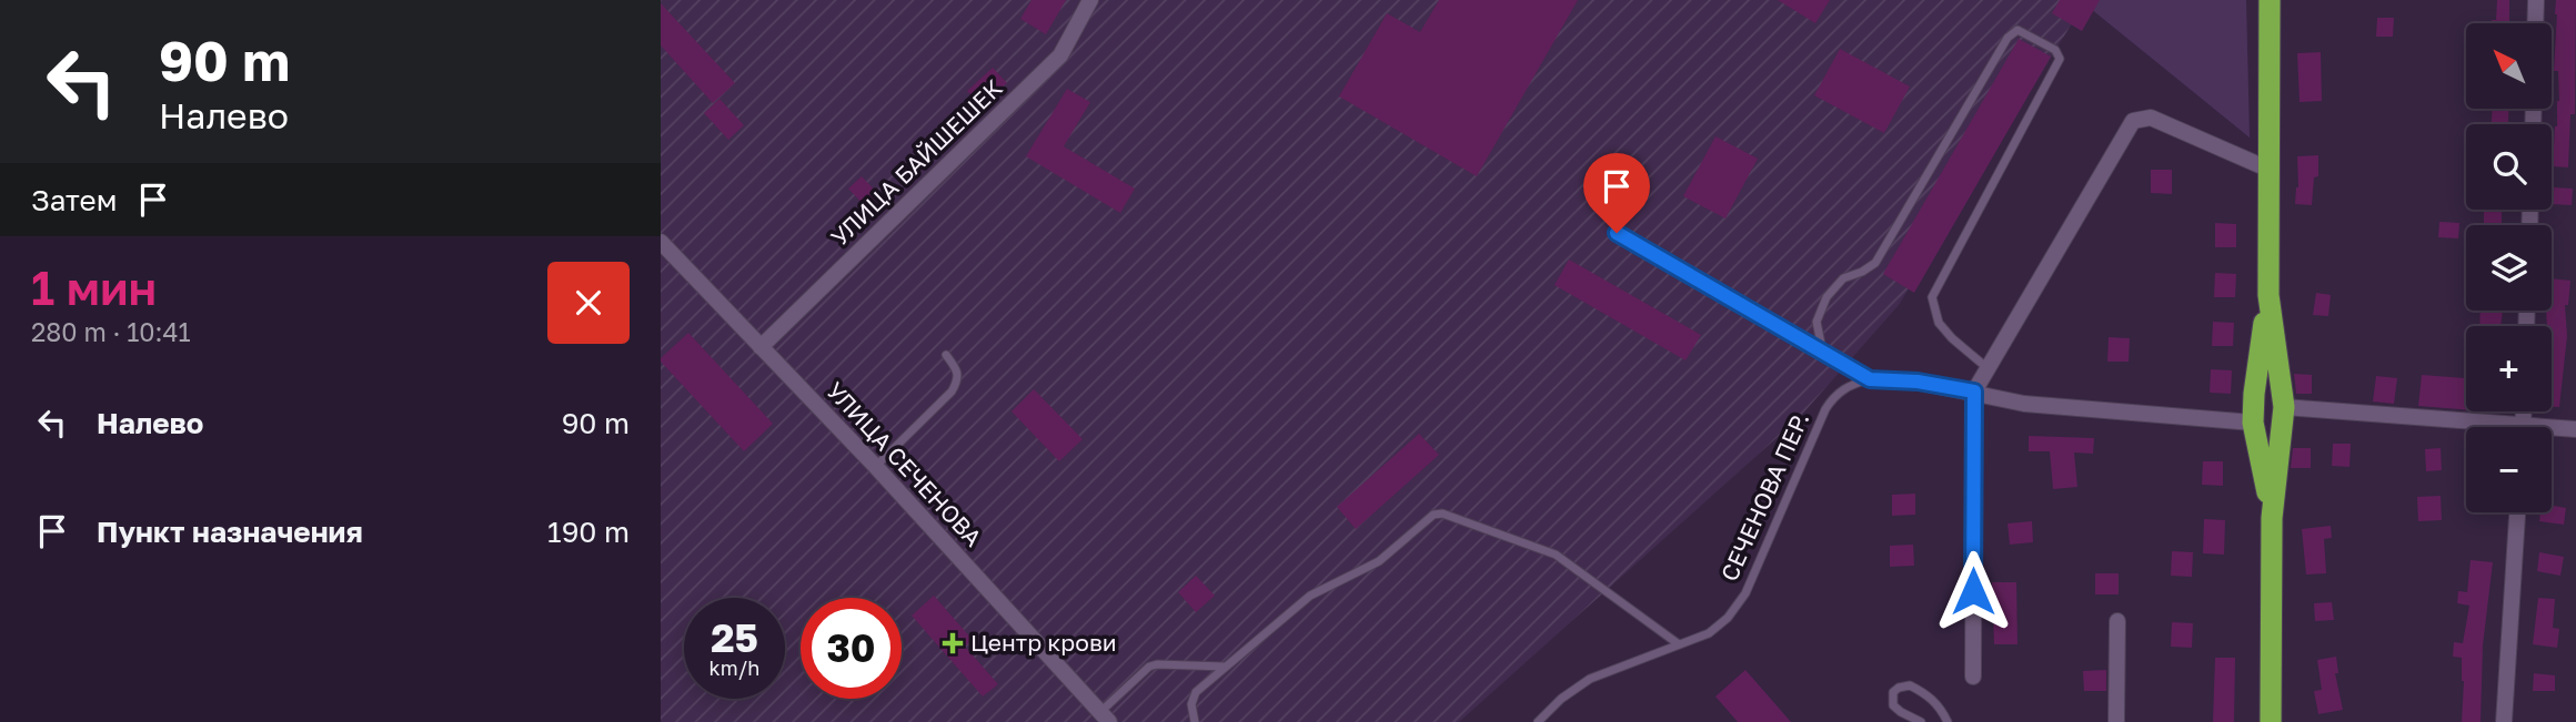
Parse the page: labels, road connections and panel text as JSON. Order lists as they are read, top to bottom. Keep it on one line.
{"streets":{"street":["УЛИЦА БАЙШЕШЕК","УЛИЦА СЕЧЕНОВА"],"lane":["СЕЧЕНОВА ПЕР."]},"crossings":[["УЛИЦА БАЙШЕШЕК","УЛИЦА СЕЧЕНОВА"]],"places":{"health":["Центр крови"]},"north":"top left","page":{"turn":["90 m","Налево"],"map_buttons":["+","−"],"then":"Затем","heading":["1 мин","280 m · 10:41"],"list":[{"name":"Налево","value":"90 m"},{"name":"Пункт назначения","value":"190 m"}],"speed":"25 km/h","limit":"30"}}
